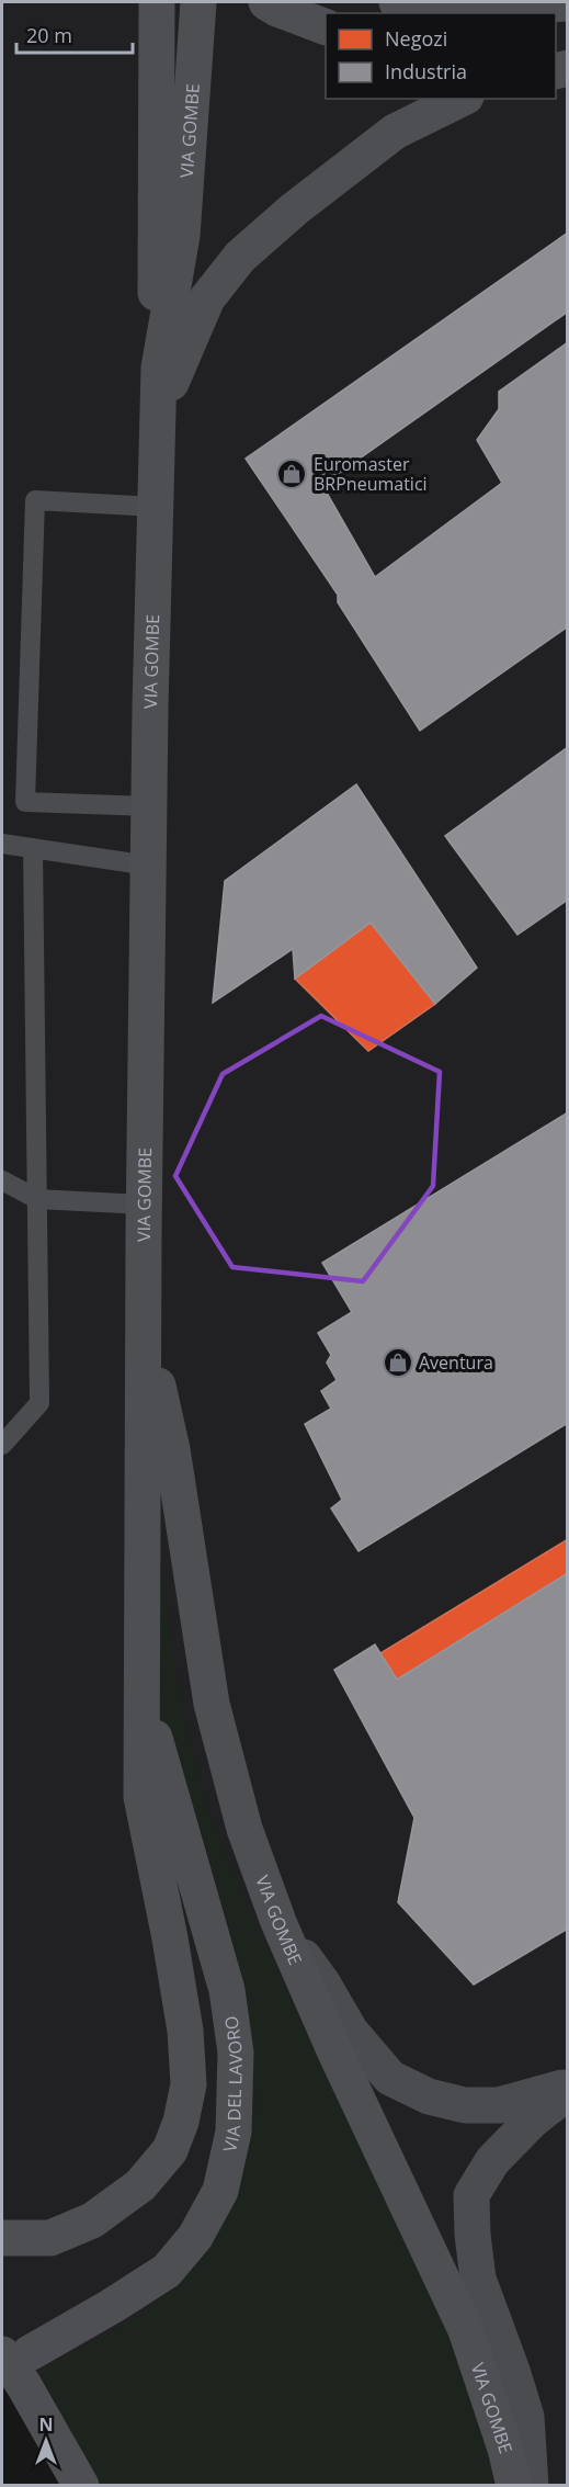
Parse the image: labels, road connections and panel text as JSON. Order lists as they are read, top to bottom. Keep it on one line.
{"streets":{"main road":["VIA GOMBE","VIA DEL LAVORO"]},"crossings":[["VIA GOMBE","VIA DEL LAVORO"]],"places":{"shop":["Euromaster BRPneumatici","Aventura"]},"legend":["Negozi","Industria"],"scale_bar":"20 m","north":"top"}
